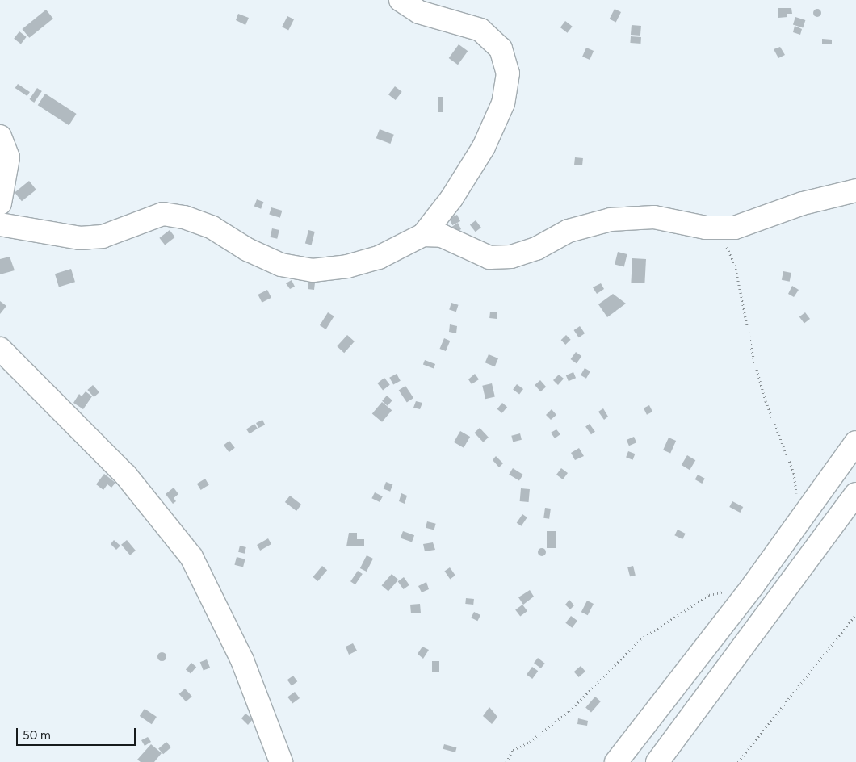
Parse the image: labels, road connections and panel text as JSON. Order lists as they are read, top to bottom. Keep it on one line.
{"scale_bar":"50 m"}
